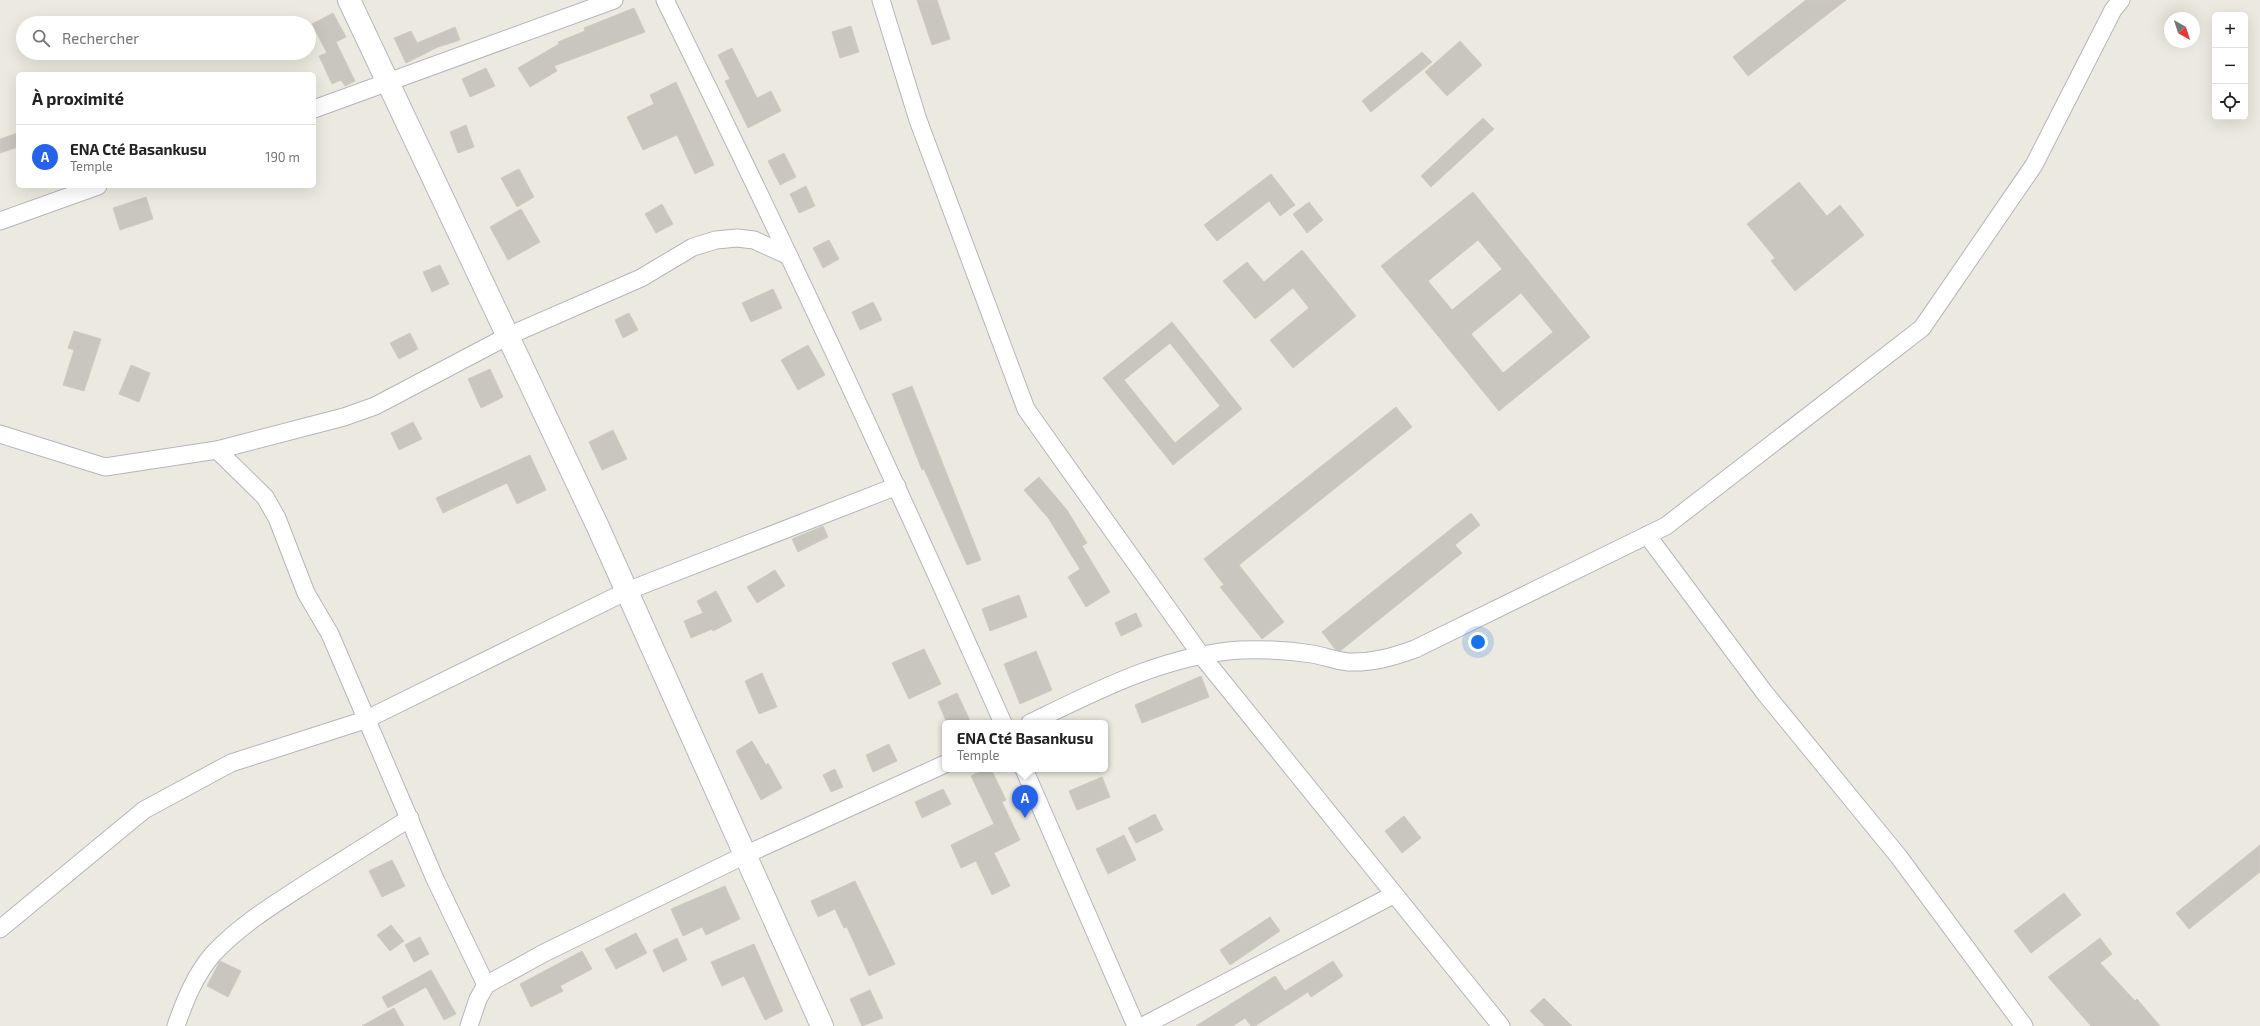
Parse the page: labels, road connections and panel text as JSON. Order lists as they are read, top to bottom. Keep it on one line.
{"north":"bottom right","page":{"map_buttons":["+","−"],"search":"Rechercher","heading":"À proximité","list":[{"mark":"A","name":"ENA Cté Basankusu","note":"Temple","value":"190 m"}],"popup":["ENA Cté Basankusu","Temple"],"pins":"A"}}
